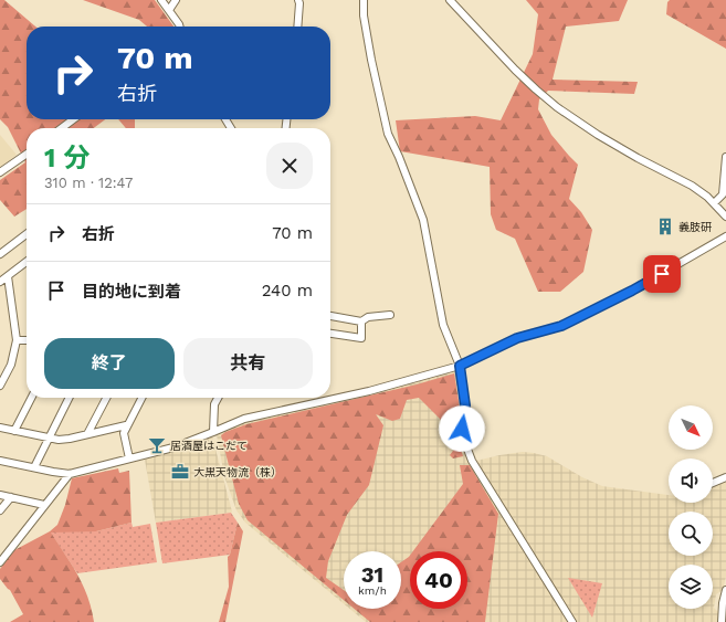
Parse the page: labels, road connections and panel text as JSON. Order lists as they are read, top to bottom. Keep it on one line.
{"places":{"building":["義肢研"],"bar":["居酒屋はこだて"],"office":["大黒天物流（株）"]},"north":"bottom right","page":{"turn":["70 m","右折"],"heading":["1 分","310 m · 12:47"],"list":[{"name":"右折","value":"70 m"},{"name":"目的地に到着","value":"240 m"}],"buttons":["終了","共有"],"speed":"31 km/h","limit":"40"}}
